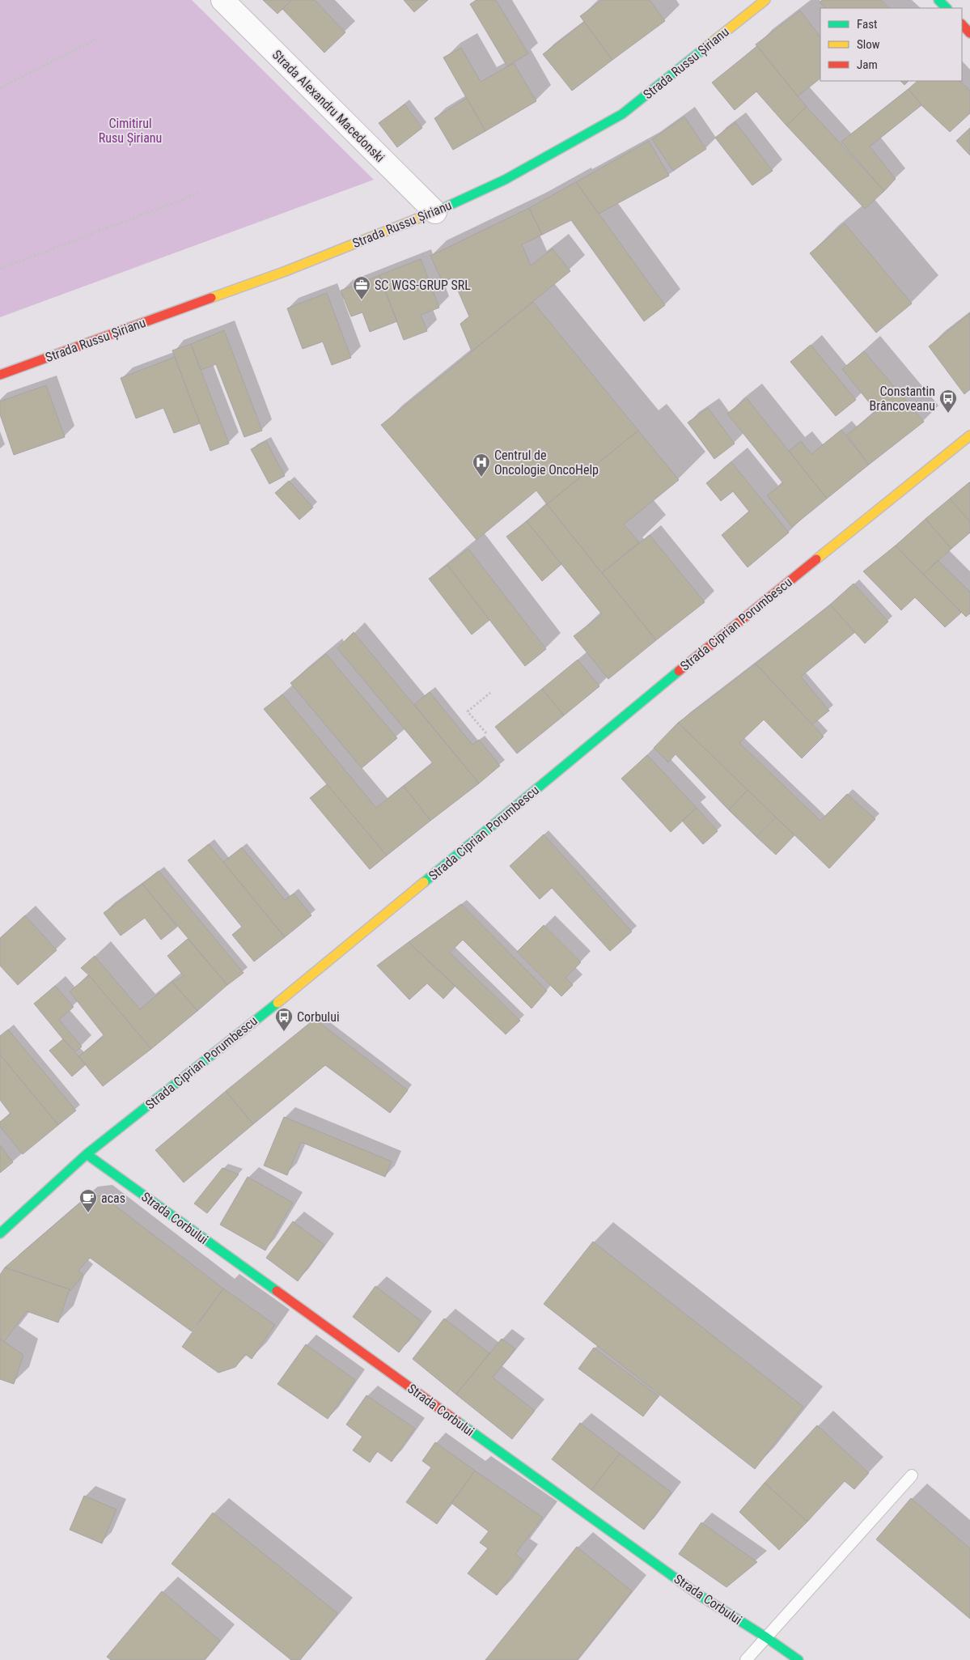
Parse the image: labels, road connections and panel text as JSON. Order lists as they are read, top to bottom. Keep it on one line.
{"streets":{"street":["Strada Russu Șirianu","Strada Alexandru Macedonski","Strada Ciprian Porumbescu","Strada Corbului"]},"crossings":[["Strada Russu Șirianu","Strada Alexandru Macedonski"],["Strada Ciprian Porumbescu","Strada Corbului"]],"parks":["Cimitirul Rusu Șirianu"],"places":{"office":["SC WGS-GRUP SRL"],"bus stop":["Constantin Brâncoveanu","Corbului"],"hospital":["Centrul de Oncologie OncoHelp"],"cafe":["acas"]},"legend":["Fast","Slow","Jam"]}
